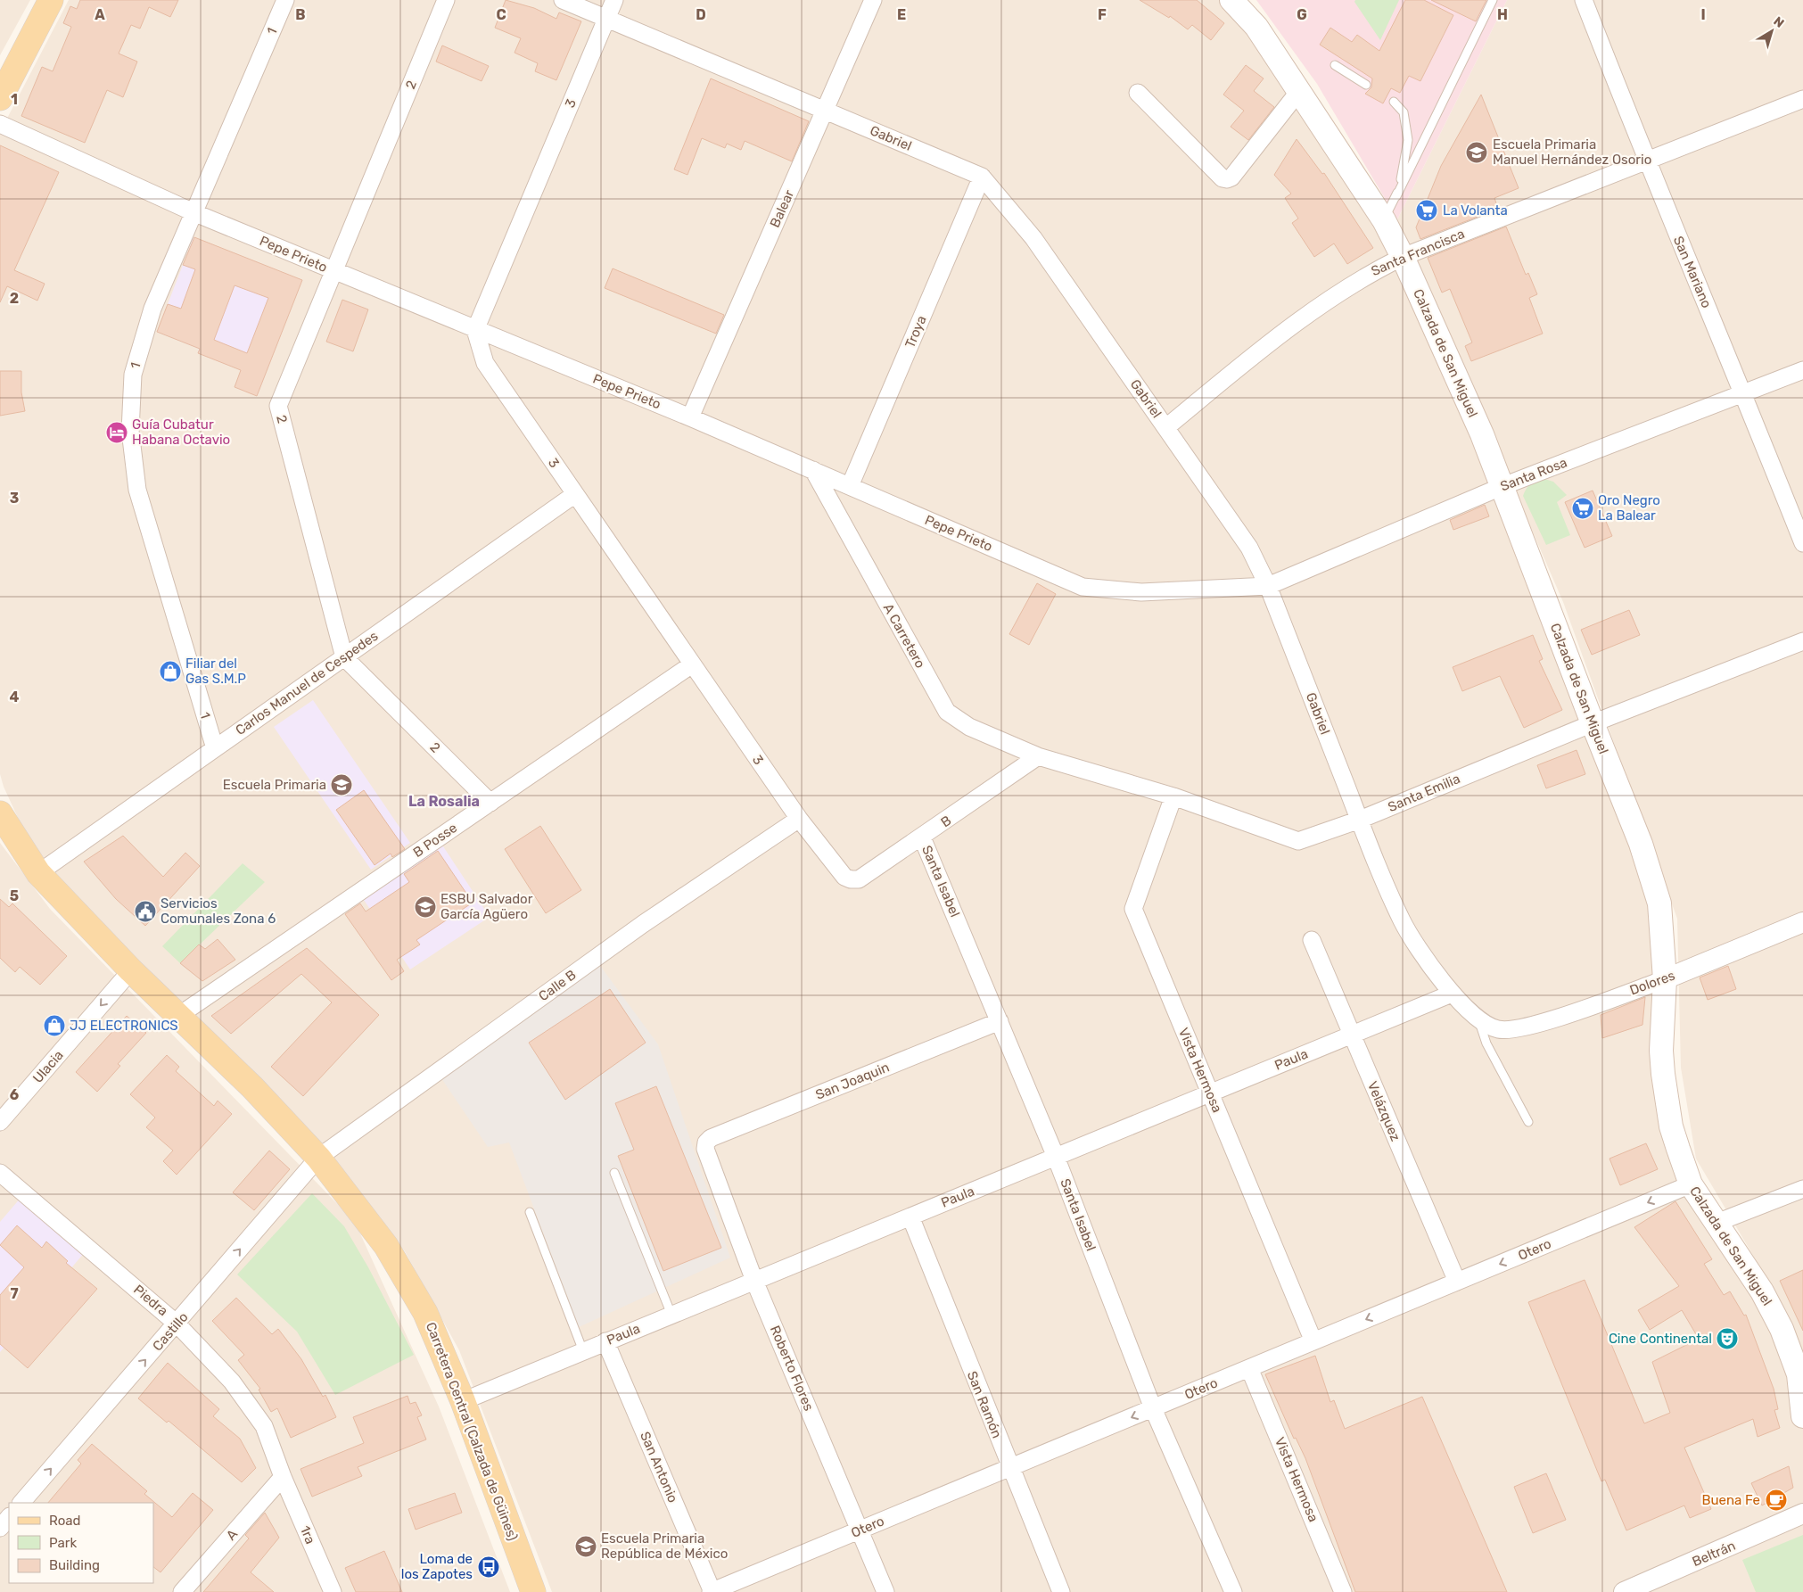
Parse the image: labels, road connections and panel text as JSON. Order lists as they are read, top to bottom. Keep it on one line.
{"streets":{"main road":["Calzada de San Miguel","Carretera Central (Calzada de Güines)"],"street":["1","2","3","Gabriel","Balear","Santa Francisca","Pepe Prieto","San Mariano","Troya","Santa Rosa","A Carretero","Carlos Manuel de Cespedes","Santa Emilia","B","B Posse","Santa Isabel","Dolores","Calle B","Paula","Ulacia","Vista Hermosa","San Joaquin","Velázquez","Otero","Piedra","Castillo","Roberto Flores","San Ramón","San Antonio","A","1ra","Beltrán"]},"crossings":[["1","Pepe Prieto"],["1","Carlos Manuel de Cespedes"],["2","Pepe Prieto"],["2","Carlos Manuel de Cespedes"],["2","B Posse"],["3","Gabriel"],["3","Pepe Prieto"],["3","Carlos Manuel de Cespedes"],["3","B"],["3","B Posse"],["3","Calle B"],["Gabriel","Balear"],["Gabriel","Santa Francisca"],["Gabriel","Pepe Prieto"],["Gabriel","Troya"],["Gabriel","Santa Rosa"],["Gabriel","Santa Emilia"],["Gabriel","Dolores"],["Gabriel","Paula"],["Balear","Pepe Prieto"],["Santa Francisca","San Mariano"],["Santa Francisca","Calzada de San Miguel"],["Pepe Prieto","Troya"],["Pepe Prieto","Santa Rosa"],["Pepe Prieto","A Carretero"],["San Mariano","Santa Rosa"],["Calzada de San Miguel","Santa Rosa"],["Calzada de San Miguel","Santa Emilia"],["Calzada de San Miguel","Dolores"],["Calzada de San Miguel","Otero"],["A Carretero","Santa Emilia"],["A Carretero","B"],["Carlos Manuel de Cespedes","Carretera Central (Calzada de Güines)"],["Santa Emilia","B"],["Santa Emilia","Vista Hermosa"],["B","Santa Isabel"],["B Posse","Carretera Central (Calzada de Güines)"],["Santa Isabel","Paula"],["Santa Isabel","San Joaquin"],["Santa Isabel","Otero"],["Calle B","Castillo"],["Calle B","Carretera Central (Calzada de Güines)"],["Paula","Vista Hermosa"],["Paula","Velázquez"],["Paula","Roberto Flores"],["Paula","San Ramón"],["Paula","Carretera Central (Calzada de Güines)"],["Paula","San Antonio"],["Ulacia","Carretera Central (Calzada de Güines)"],["Vista Hermosa","Otero"],["San Joaquin","Roberto Flores"],["Velázquez","Otero"],["Otero","Roberto Flores"],["Otero","San Ramón"],["Otero","San Antonio"],["Piedra","Castillo"],["Piedra","A"],["Piedra","1ra"],["Castillo","Carretera Central (Calzada de Güines)"],["A","1ra"]],"one_way":["Ulacia","Otero","Castillo"],"districts":["La Rosalia"],"places":{"school or university":["Escuela Primaria Manuel Hernández Osorio","Escuela Primaria","ESBU Salvador García Agüero","Escuela Primaria República de México"],"supermarket":["La Volanta","Oro Negro La Balear"],"hotel":["Guía Cubatur Habana Octavio"],"shop":["Filiar del Gas S.M.P","JJ ELECTRONICS"],"public building":["Servicios Comunales Zona 6"],"theatre":["Cine Continental"],"cafe":["Buena Fe"],"bus stop":["Loma de los Zapotes"]},"legend":["Road","Park","Building"],"north":"top right","grid":{"columns":["A","B","C","D","E","F","G","H","I"],"rows":["1","2","3","4","5","6","7"]}}
